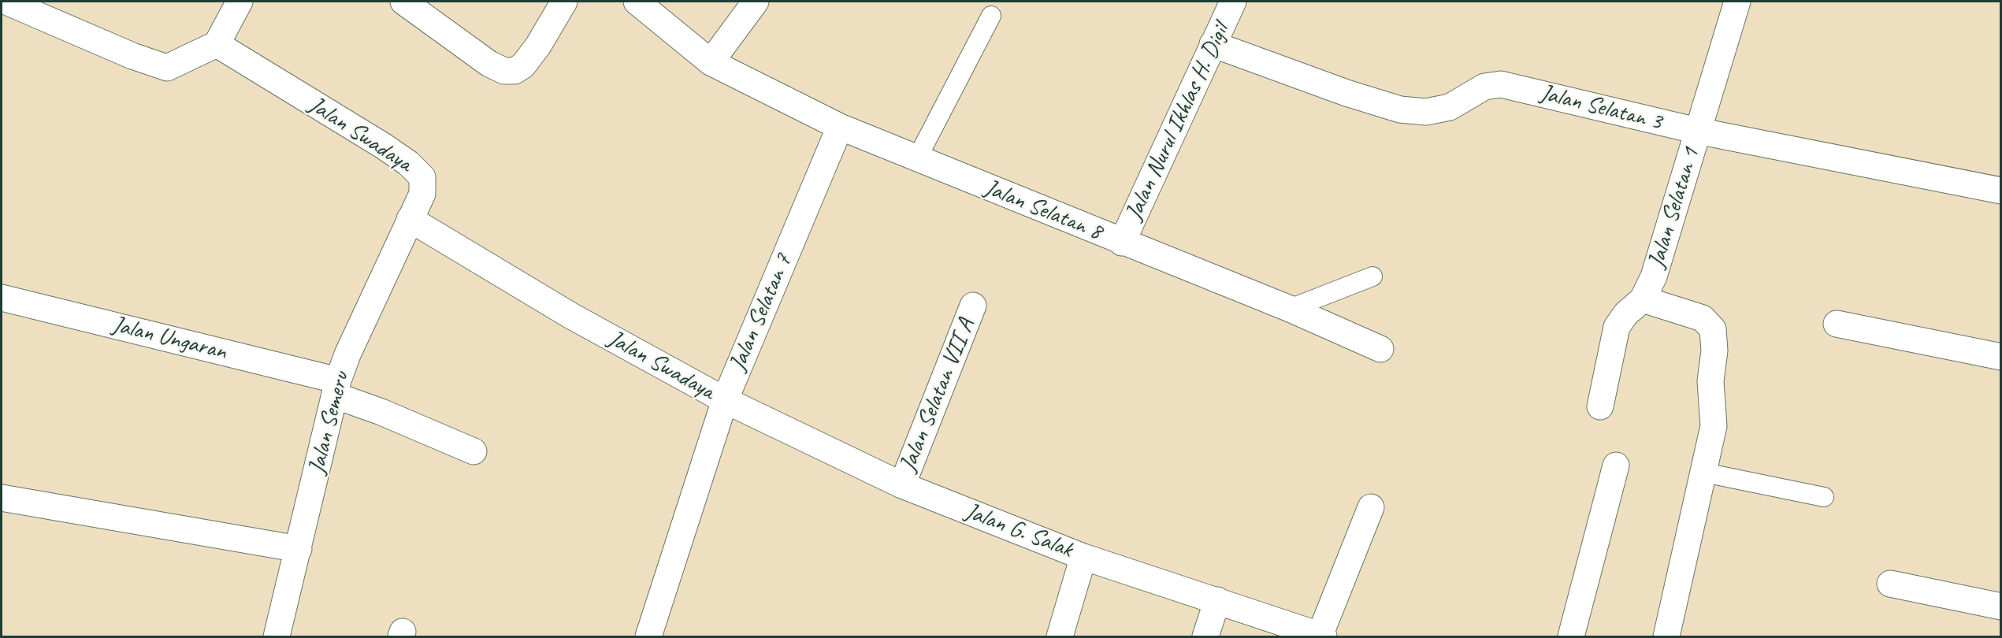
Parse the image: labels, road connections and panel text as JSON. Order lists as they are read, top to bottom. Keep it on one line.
{"streets":{"street":["Jalan Selatan 3","Jalan Nurul Ikhlas H. Digil","Jalan Swadaya","Jalan Selatan 1","Jalan Selatan 8","Jalan Selatan 7","Jalan Ungaran","Jalan Selatan VII A","Jalan Semeru","Jalan G. Salak"]},"crossings":[["Jalan Selatan 3","Jalan Nurul Ikhlas H. Digil"],["Jalan Selatan 3","Jalan Selatan 1"],["Jalan Nurul Ikhlas H. Digil","Jalan Selatan 8"],["Jalan Swadaya","Jalan Selatan 7"],["Jalan Swadaya","Jalan Semeru"],["Jalan Swadaya","Jalan G. Salak"],["Jalan Selatan 8","Jalan Selatan 7"],["Jalan Selatan 7","Jalan G. Salak"],["Jalan Ungaran","Jalan Semeru"],["Jalan Selatan VII A","Jalan G. Salak"]]}
